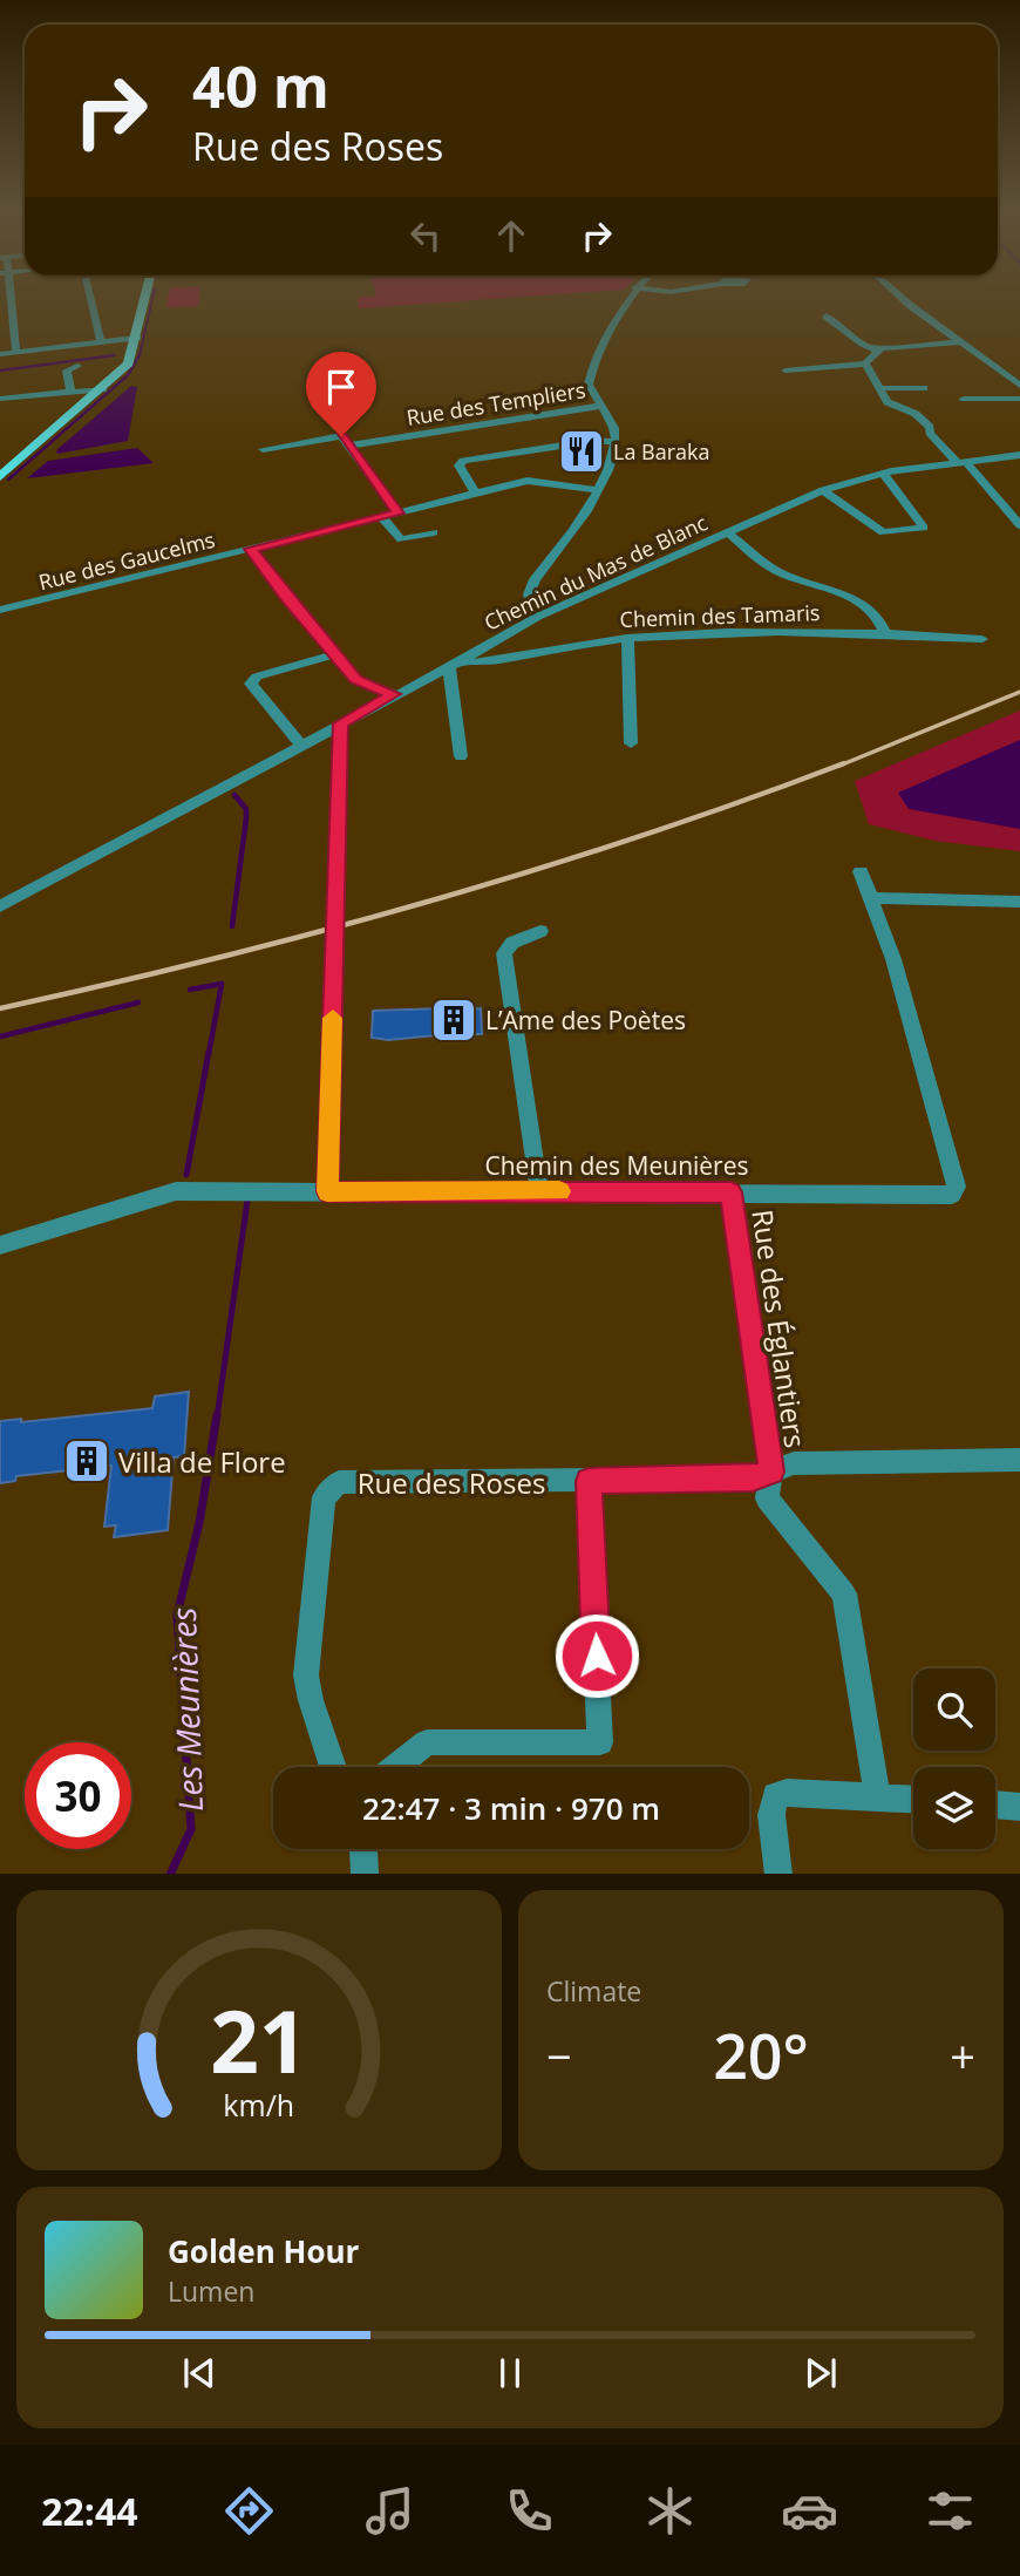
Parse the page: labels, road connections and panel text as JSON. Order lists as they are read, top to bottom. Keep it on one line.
{"streets":{"street":["Rue des Templiers","Rue des Gaucelms","Chemin du Mas de Blanc","Chemin des Tamaris","Chemin des Meunières","Rue des Églantiers","Rue des Roses"]},"crossings":[["Chemin du Mas de Blanc","Chemin des Tamaris"],["Chemin des Meunières","Rue des Églantiers"],["Rue des Églantiers","Rue des Roses"]],"water":["Les Meunières"],"places":{"restaurant":["La Baraka"],"building":["L’Ame des Poètes","Villa de Flore"]},"page":{"turn":["40 m","Rue des Roses"],"limit":"30","trip":"22:47 · 3 min · 970 m","tile":"Climate","heat":["−","20°","+"],"song":["Golden Hour","Lumen"],"tabs":"22:44","gauge":["21","km/h"]}}
